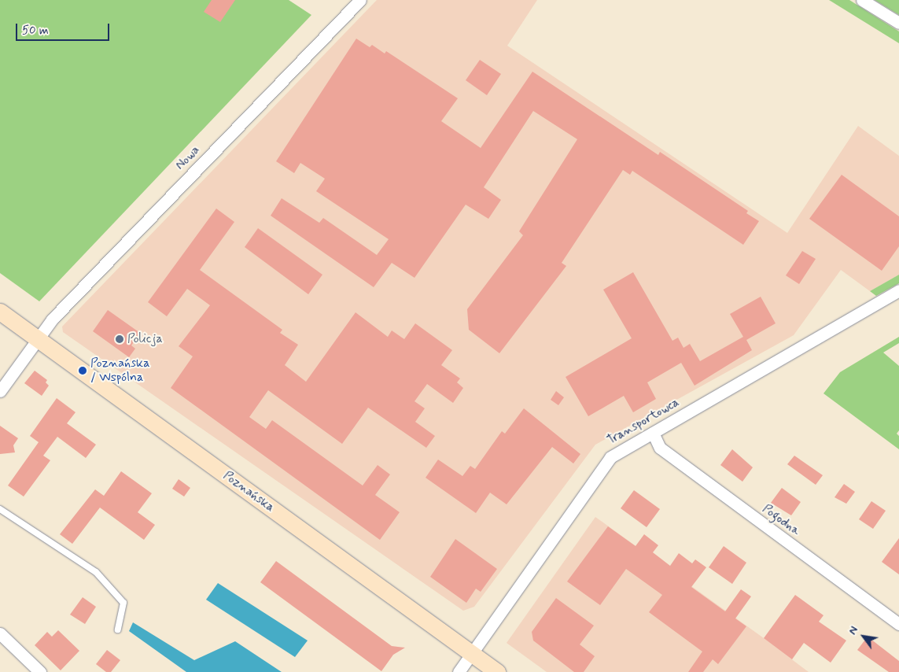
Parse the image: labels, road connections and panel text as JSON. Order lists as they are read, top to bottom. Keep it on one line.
{"streets":{"main road":["Poznańska"],"street":["Nowa","Transportowca","Pogodna"]},"crossings":[["Nowa","Poznańska"],["Transportowca","Poznańska"],["Transportowca","Pogodna"]],"places":["Policja","Poznańska / Wspólna"],"scale_bar":"50 m","north":"top left"}
